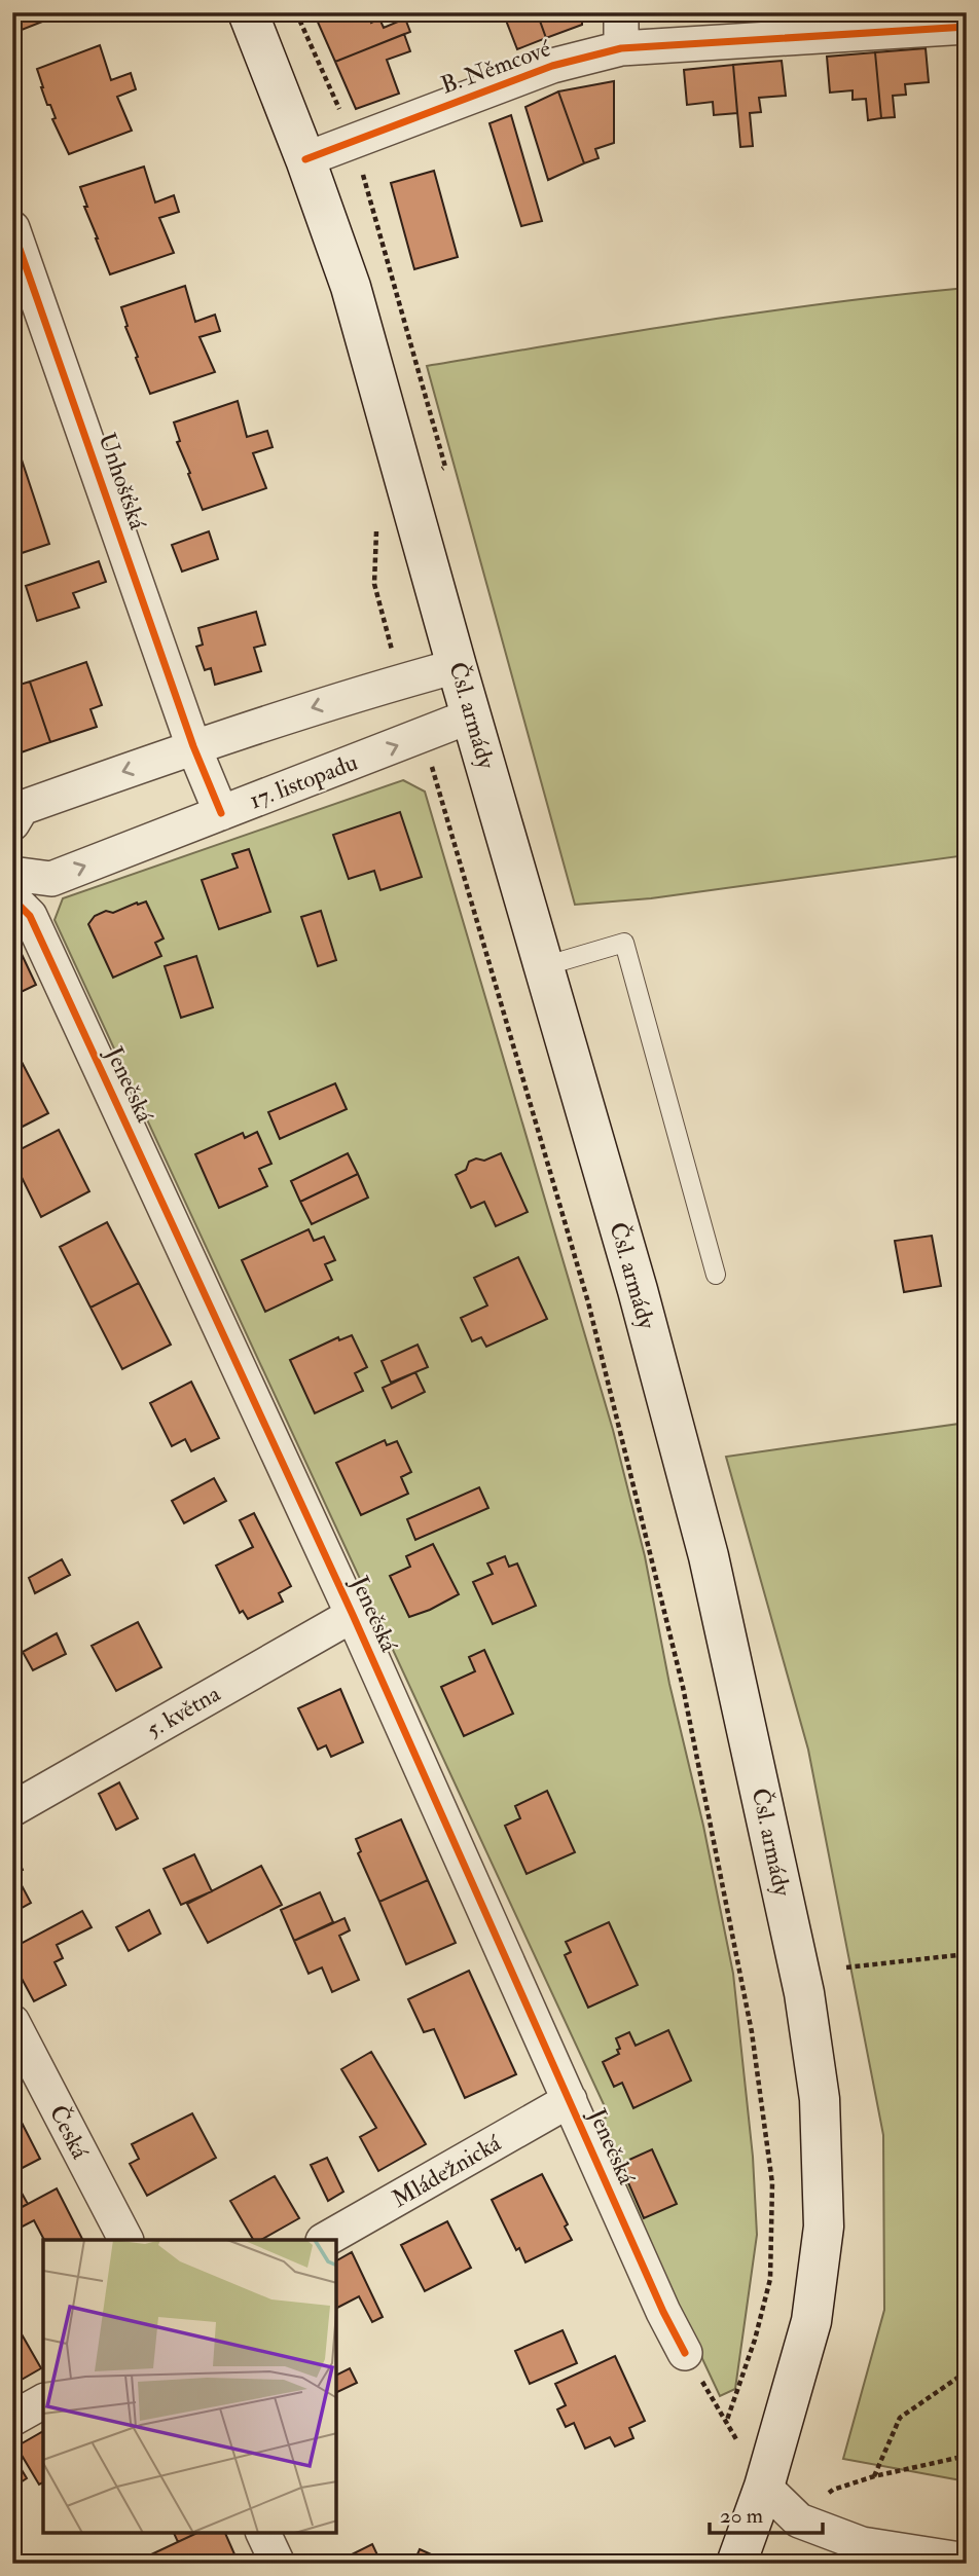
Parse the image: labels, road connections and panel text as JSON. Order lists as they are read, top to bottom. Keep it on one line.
{"streets":{"main road":["Čsl. armády"],"street":["B. Němcové","Unhošťská","17. listopadu","Jenečská","5. května","Česká","Mládežnická"]},"crossings":[["B. Němcové","Čsl. armády"],["Unhošťská","17. listopadu"],["Čsl. armády","17. listopadu"],["Jenečská","5. května"],["Jenečská","Mládežnická"]],"scale_bar":"20 m"}
